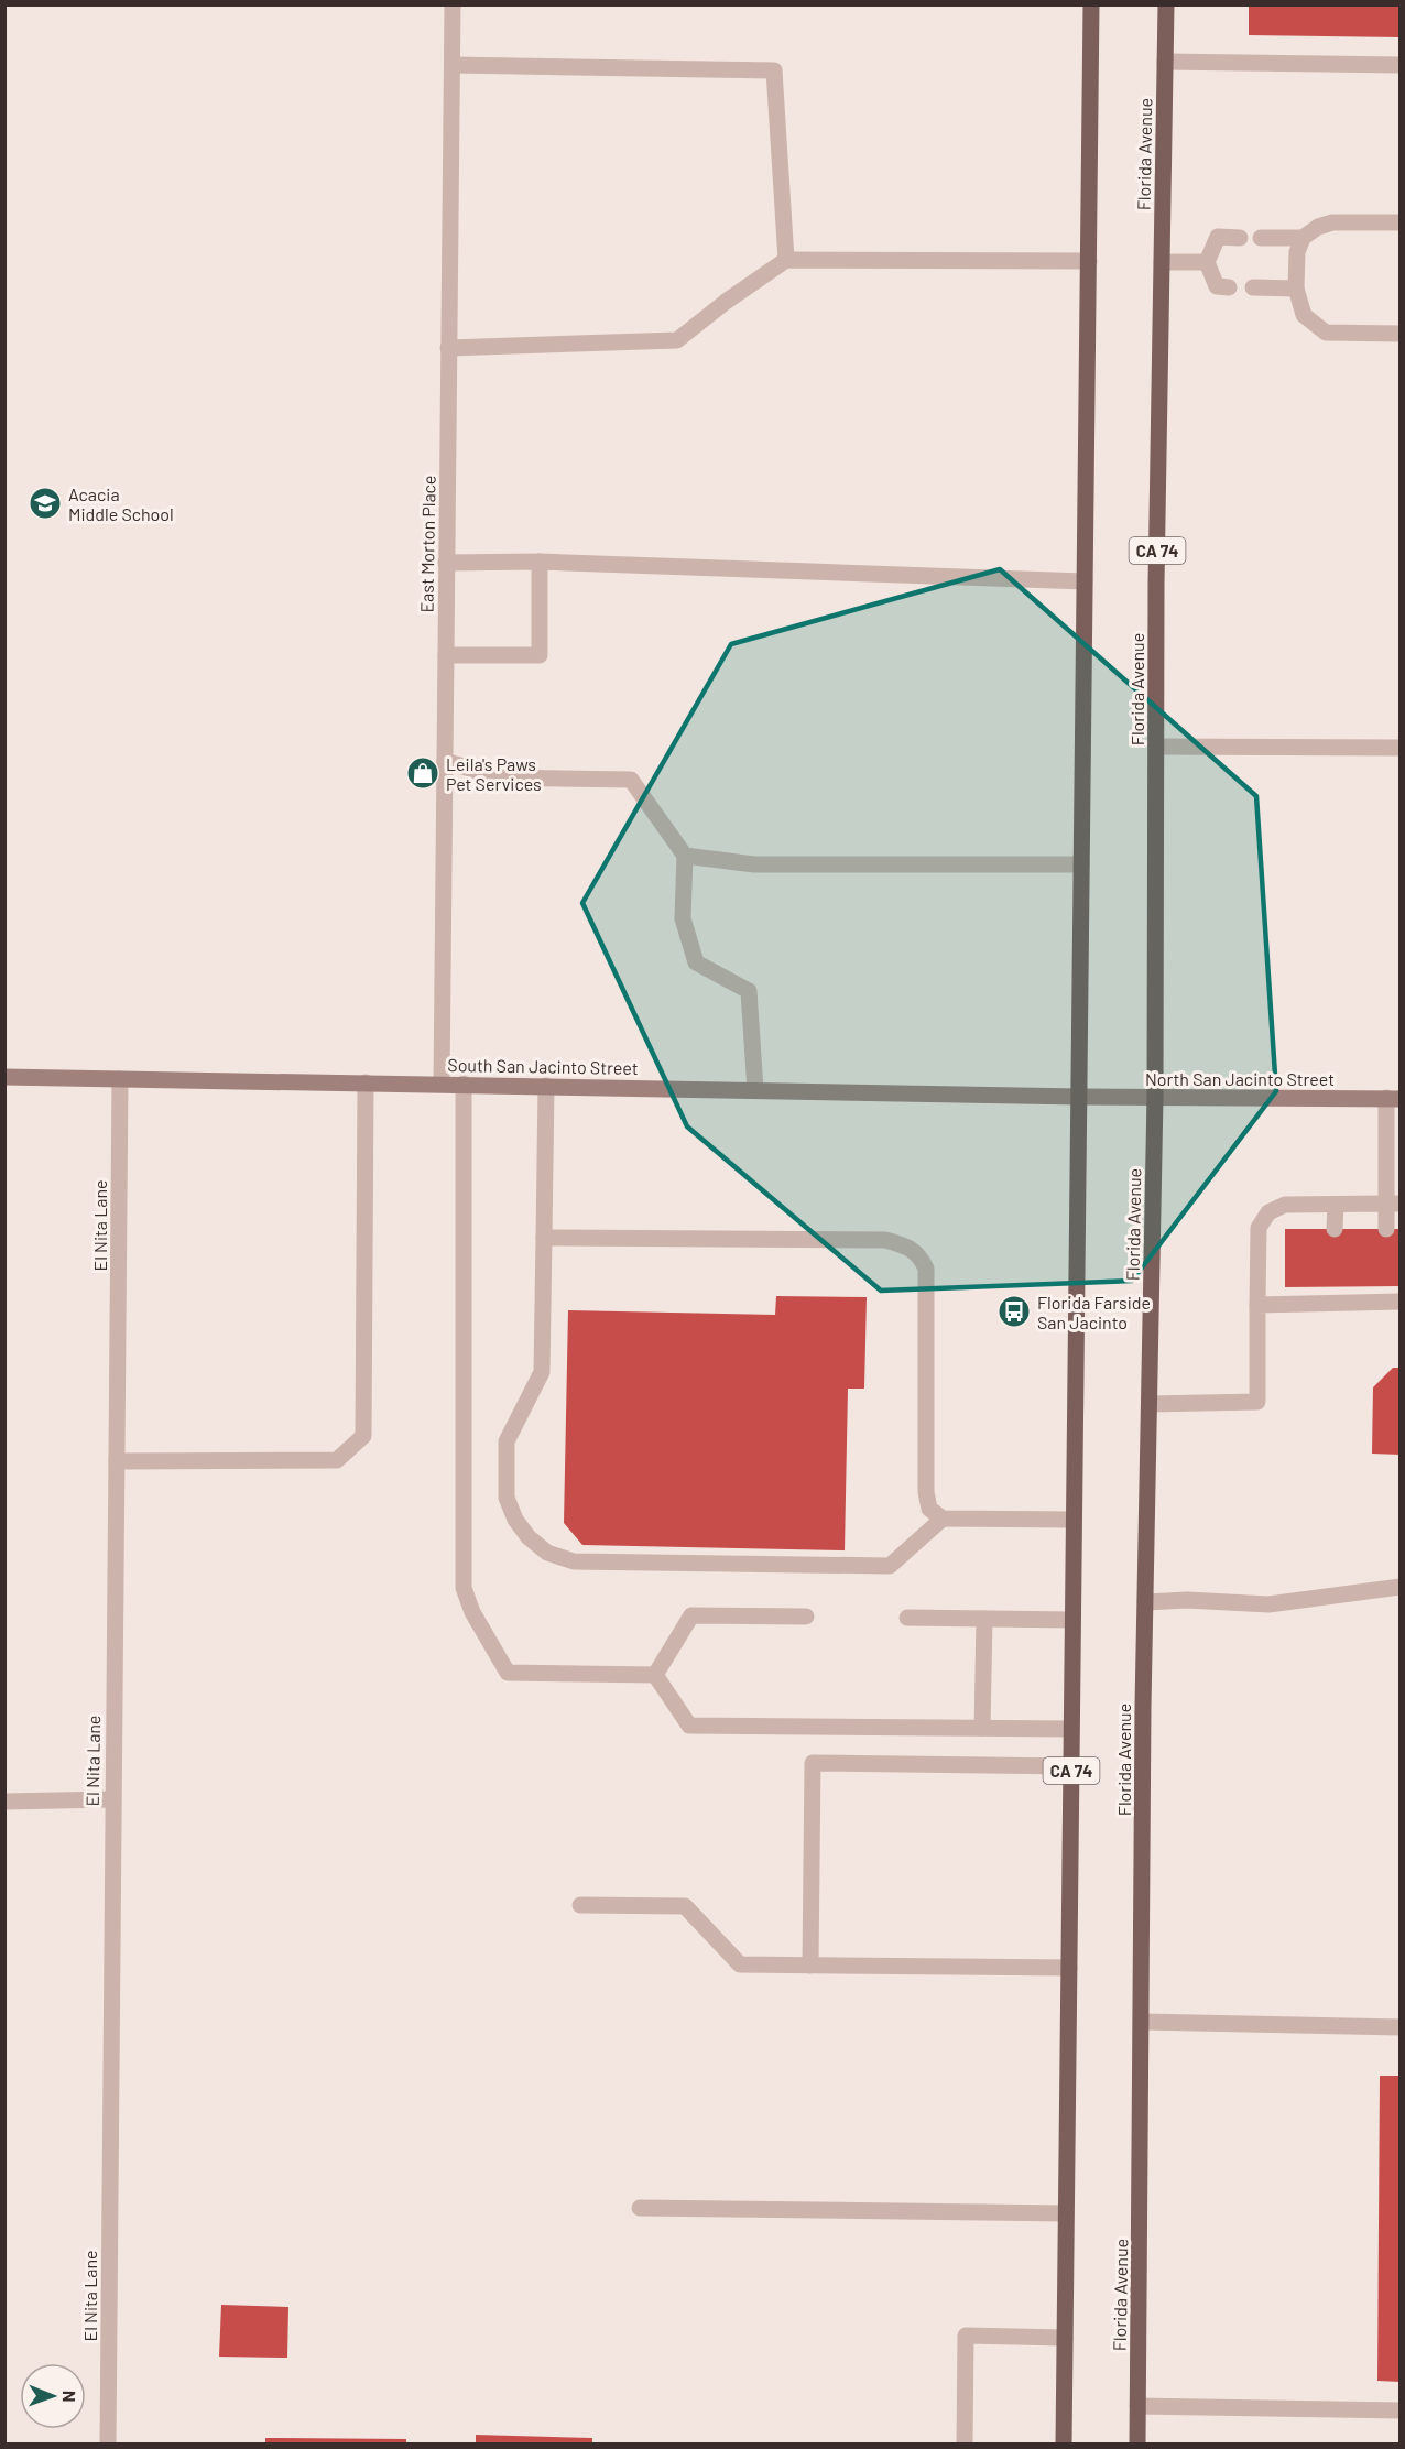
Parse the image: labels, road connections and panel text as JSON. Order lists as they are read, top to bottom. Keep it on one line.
{"streets":{"main road":["Florida Avenue","CA 74","South San Jacinto Street","North San Jacinto Street"],"street":["East Morton Place","El Nita Lane"]},"crossings":[["Florida Avenue","North San Jacinto Street"],["East Morton Place","South San Jacinto Street"],["CA 74","South San Jacinto Street"],["CA 74","North San Jacinto Street"],["South San Jacinto Street","North San Jacinto Street"],["South San Jacinto Street","El Nita Lane"]],"places":{"school or university":["Acacia Middle School"],"shop":["Leila's Paws Pet Services"],"bus stop":["Florida Farside San Jacinto"]},"north":"right"}
